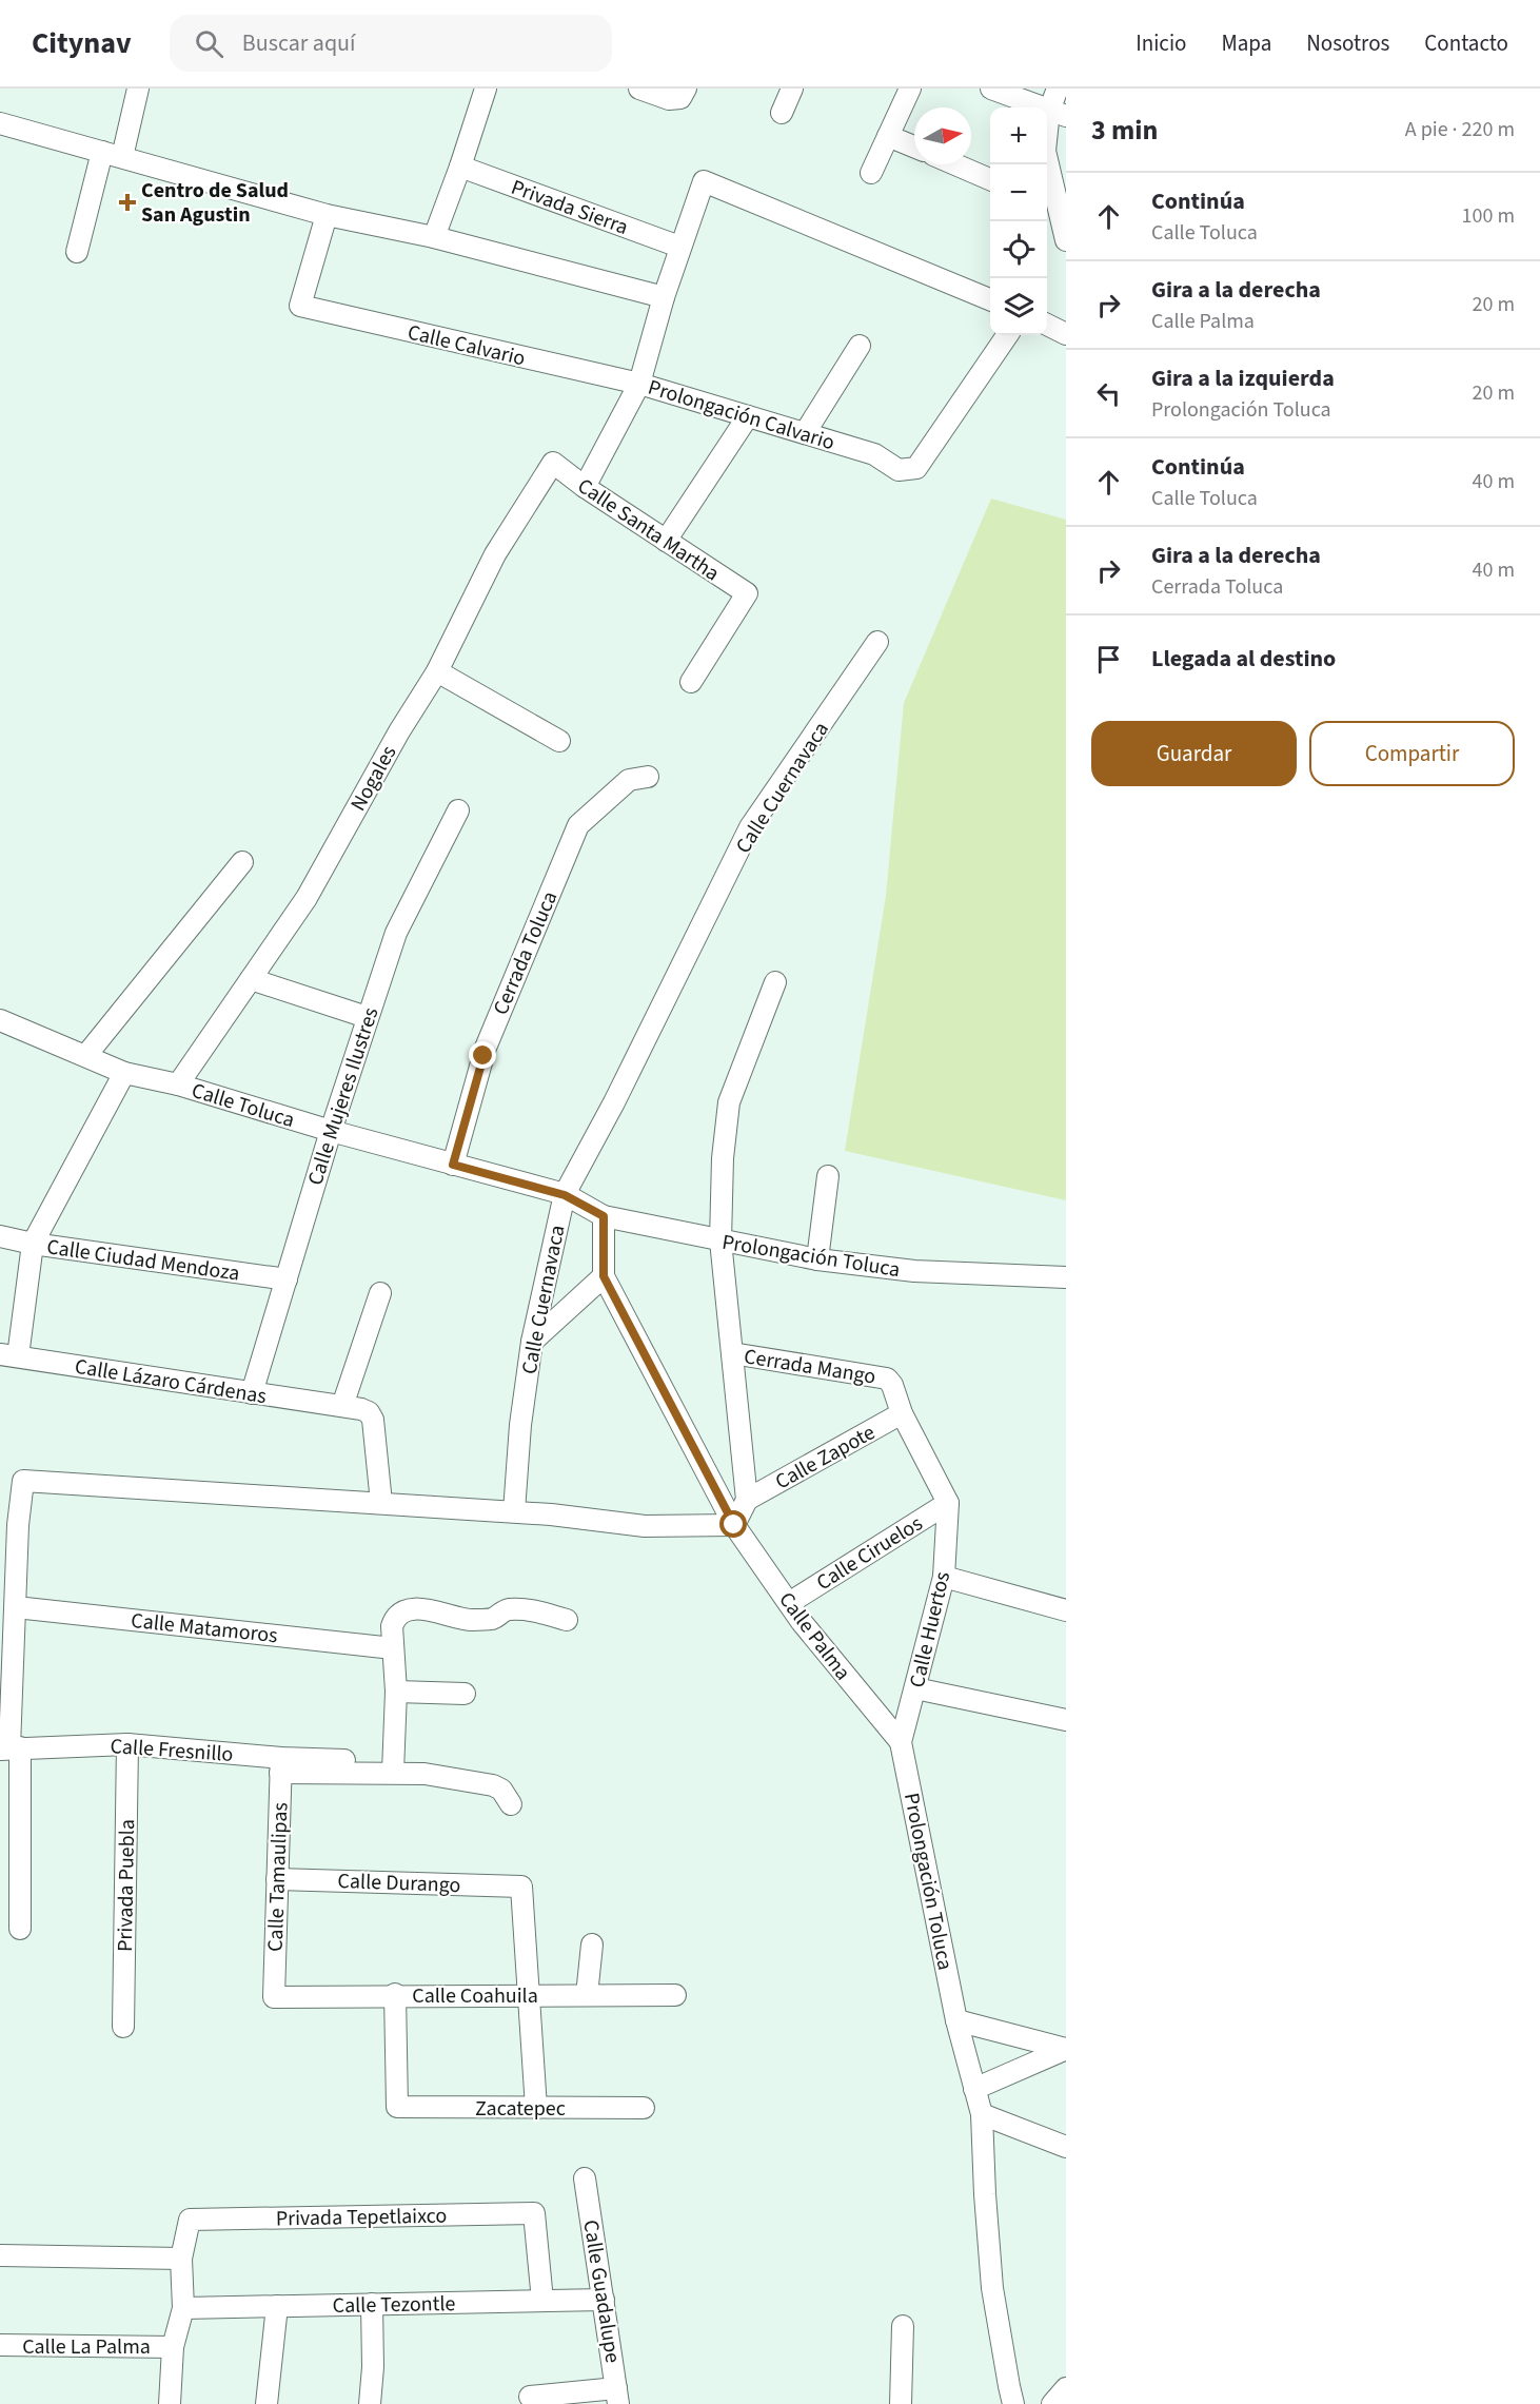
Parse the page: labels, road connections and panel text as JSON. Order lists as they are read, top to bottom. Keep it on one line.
{"streets":{"street":["Privada Sierra","Calle Calvario","Prolongación Calvario","Calle Santa Martha","Nogales","Calle Cuernavaca","Cerrada Toluca","Calle Mujeres Ilustres","Calle Toluca","Prolongación Toluca","Calle Ciudad Mendoza","Cerrada Mango","Calle Lázaro Cárdenas","Calle Zapote","Calle Ciruelos","Calle Matamoros","Calle Huertos","Calle Palma","Calle Fresnillo","Calle Tamaulipas","Calle Durango","Privada Puebla","Calle Coahuila","Zacatepec","Privada Tepetlaixco","Calle Guadalupe","Calle Tezontle","Calle La Palma"]},"crossings":[["Calle Calvario","Prolongación Calvario"],["Prolongación Calvario","Calle Santa Martha"],["Calle Santa Martha","Nogales"],["Nogales","Calle Toluca"],["Calle Cuernavaca","Calle Toluca"],["Calle Cuernavaca","Prolongación Toluca"],["Cerrada Toluca","Calle Toluca"],["Calle Mujeres Ilustres","Calle Toluca"],["Calle Mujeres Ilustres","Calle Ciudad Mendoza"],["Calle Mujeres Ilustres","Calle Lázaro Cárdenas"],["Calle Toluca","Prolongación Toluca"],["Prolongación Toluca","Calle Huertos"],["Prolongación Toluca","Calle Palma"],["Cerrada Mango","Calle Zapote"],["Calle Ciruelos","Calle Huertos"],["Calle Ciruelos","Calle Palma"],["Calle Huertos","Calle Palma"],["Calle Fresnillo","Calle Tamaulipas"],["Calle Fresnillo","Privada Puebla"],["Calle Tamaulipas","Calle Durango"],["Calle Tamaulipas","Calle Coahuila"],["Calle Durango","Calle Coahuila"],["Calle Coahuila","Zacatepec"],["Privada Tepetlaixco","Calle Tezontle"],["Calle Guadalupe","Calle Tezontle"]],"places":{"health":["Centro de Salud San Agustin"]},"north":"right","page":{"header":"Citynav","search":"Buscar aquí","nav":["Inicio","Mapa","Nosotros","Contacto"],"heading":["3 min","A pie · 220 m"],"map_buttons":["+","−"],"list":[["Continúa","Calle Toluca","100 m"],["Gira a la derecha","Calle Palma","20 m"],["Gira a la izquierda","Prolongación Toluca","20 m"],["Continúa","Calle Toluca","40 m"],["Gira a la derecha","Cerrada Toluca","40 m"],"Llegada al destino"],"buttons":["Guardar","Compartir"]}}
